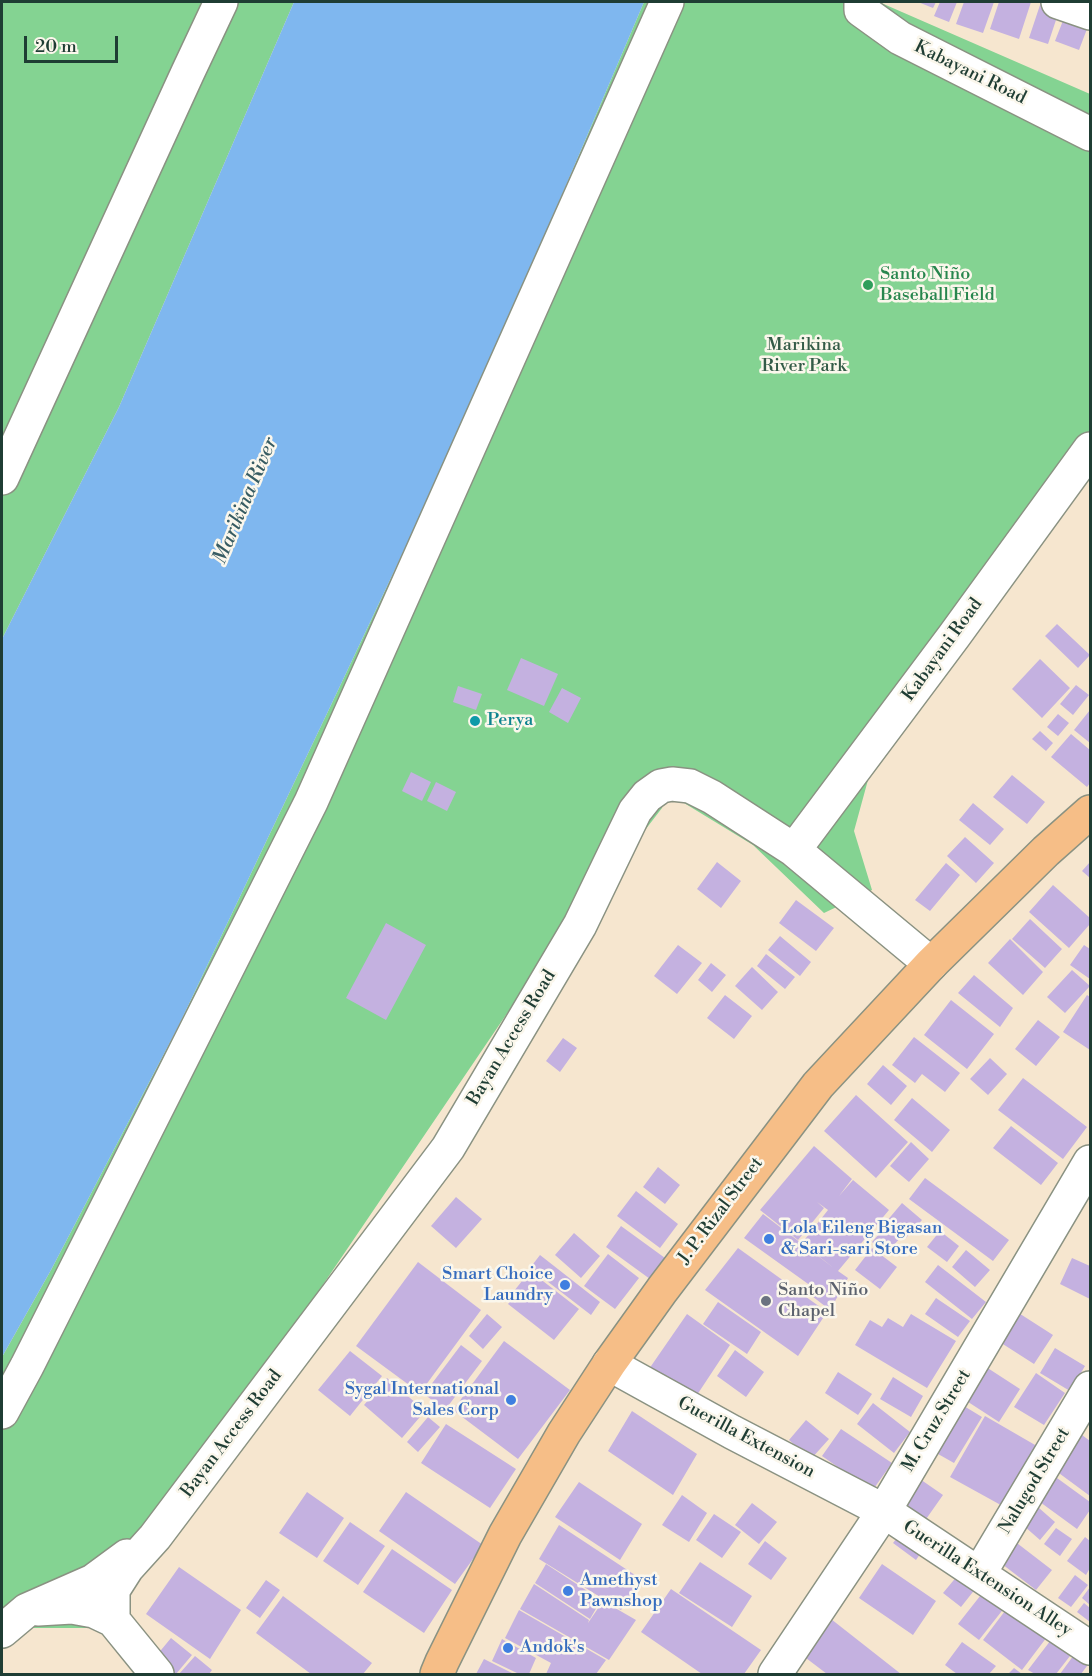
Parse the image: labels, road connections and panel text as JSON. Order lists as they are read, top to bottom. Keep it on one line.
{"streets":{"main road":["J. P. Rizal Street"],"street":["Kabayani Road","Bayan Access Road","M. Cruz Street","Guerilla Extension","Nalugod Street","Guerilla Extension Alley"]},"crossings":[["Kabayani Road","Bayan Access Road"],["Bayan Access Road","J. P. Rizal Street"],["J. P. Rizal Street","Guerilla Extension"],["M. Cruz Street","Guerilla Extension"],["M. Cruz Street","Guerilla Extension Alley"],["Guerilla Extension","Guerilla Extension Alley"],["Nalugod Street","Guerilla Extension Alley"]],"water":["Marikina River"],"parks":["Marikina River Park"],"places":["Santo Niño Baseball Field","Perya","Lola Eileng Bigasan & Sari-sari Store","Smart Choice Laundry","Santo Niño Chapel","Sygal International Sales Corp","Amethyst Pawnshop","Andok's"],"scale_bar":"20 m"}
